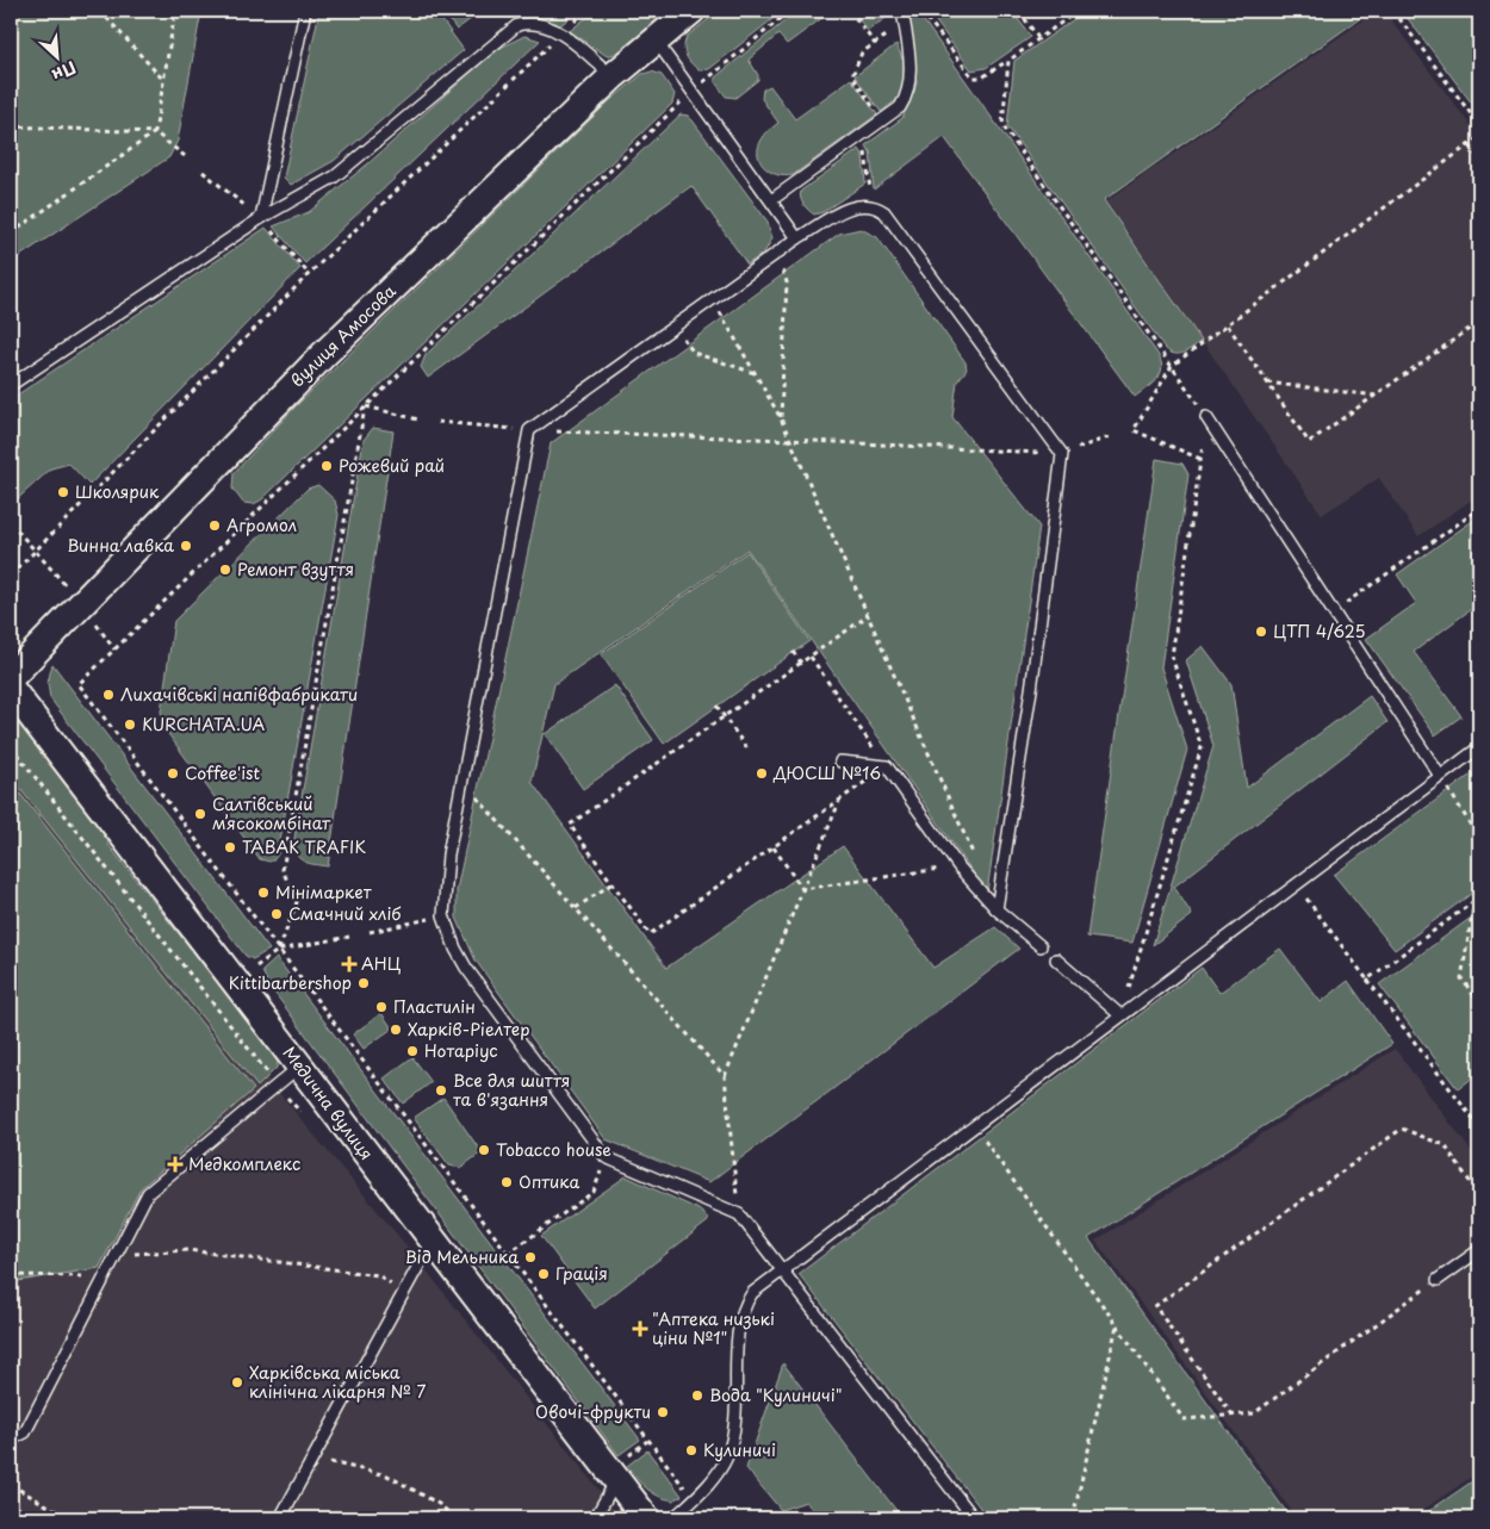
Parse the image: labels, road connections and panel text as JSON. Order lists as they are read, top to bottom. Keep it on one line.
{"streets":{"street":["вулиця Амосова","Медична вулиця"]},"places":{"other":["Рожевий рай","Школярик","Агромол","Винна лавка","Ремонт взуття","ЦТП 4/625","Лихачівські напівфабрикати","KURCHATA.UA","Coffee'ist","ДЮСШ №16","Салтівський мʼясокомбінат","TABAK TRAFIK","Мінімаркет","Смачний хліб","Kittibarbershop","Пластилін","Харків-Ріелтер","Нотаріус","Все для шиття та в'язання","Tobacco house","Оптика","Від Мельника","Грація","Харківська міська клінічна лікарня № 7","Вода \"Кулиничі\"","Овочі-фрукти","Кулиничі"],"health":["АНЦ","Медкомплекс","\"Аптека низькі ціни №1\""]},"north":"bottom right"}
